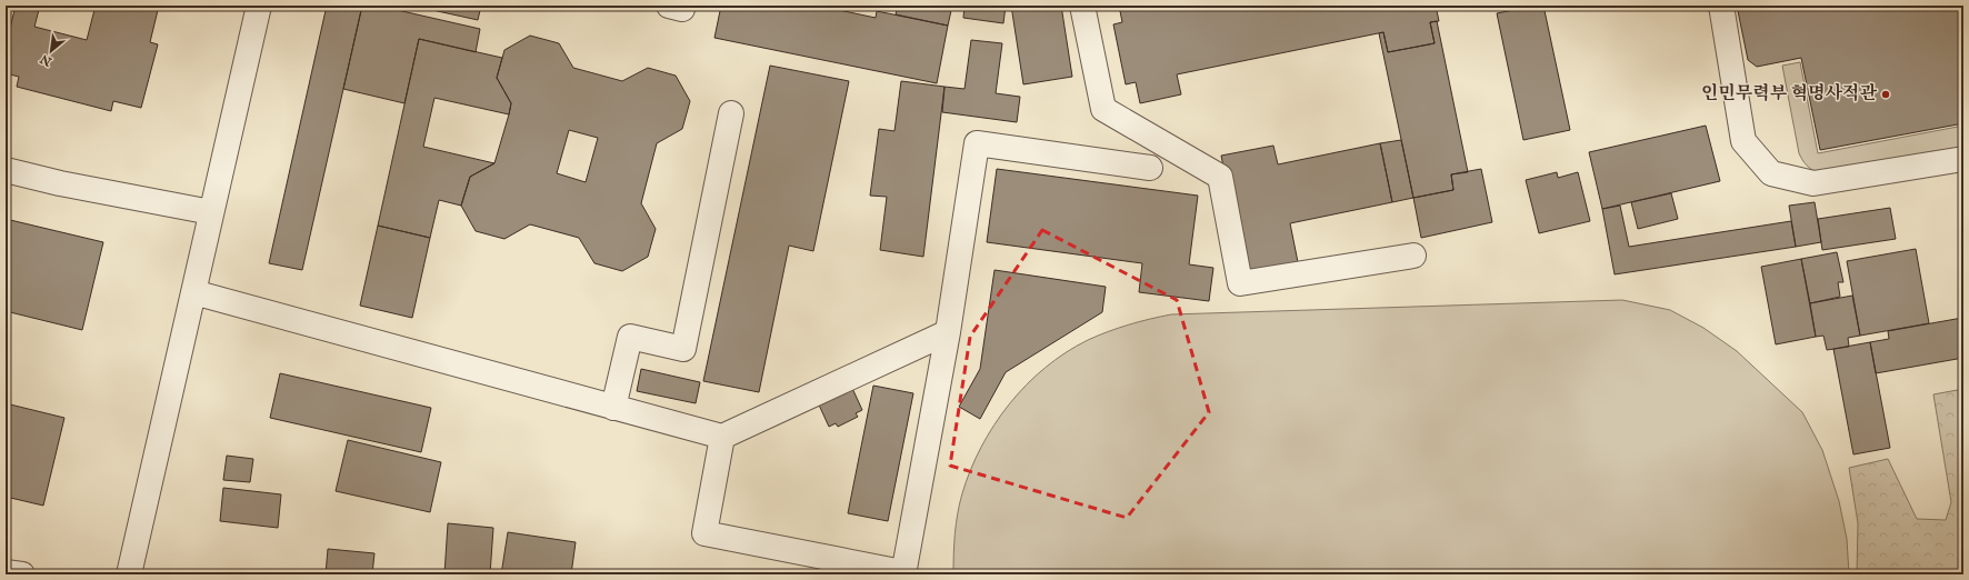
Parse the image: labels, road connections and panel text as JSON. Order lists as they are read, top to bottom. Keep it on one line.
{"places":["인민무력부 혁명사적관"],"north":"bottom left"}
